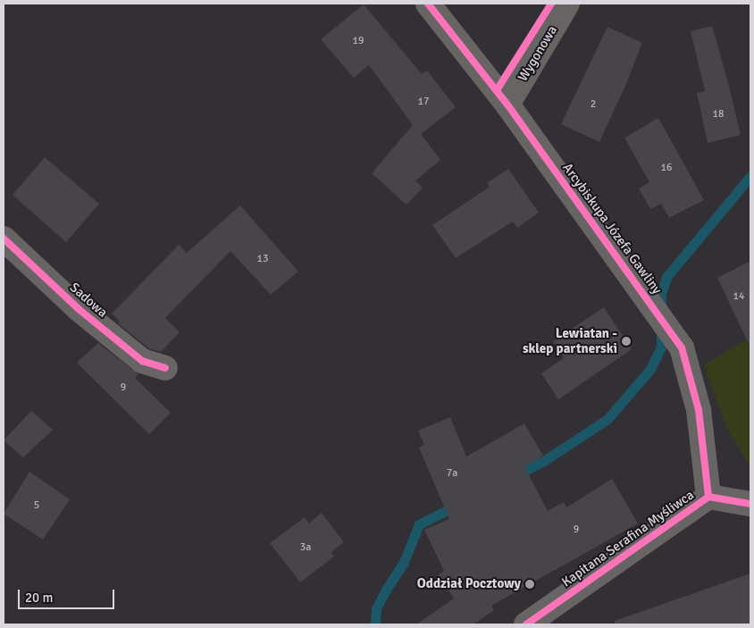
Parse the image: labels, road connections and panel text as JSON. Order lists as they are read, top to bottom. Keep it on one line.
{"streets":{"street":["Wygonowa","Arcybiskupa Józefa Gawliny","Sadowa","Kapitana Serafina Myśliwca"]},"crossings":[["Wygonowa","Arcybiskupa Józefa Gawliny"],["Arcybiskupa Józefa Gawliny","Kapitana Serafina Myśliwca"]],"places":["Lewiatan - sklep partnerski","Oddział Pocztowy"],"house_numbers":["19","17","2","18","16","13","14","9","7a","5","9","3a"],"scale_bar":"20 m"}
